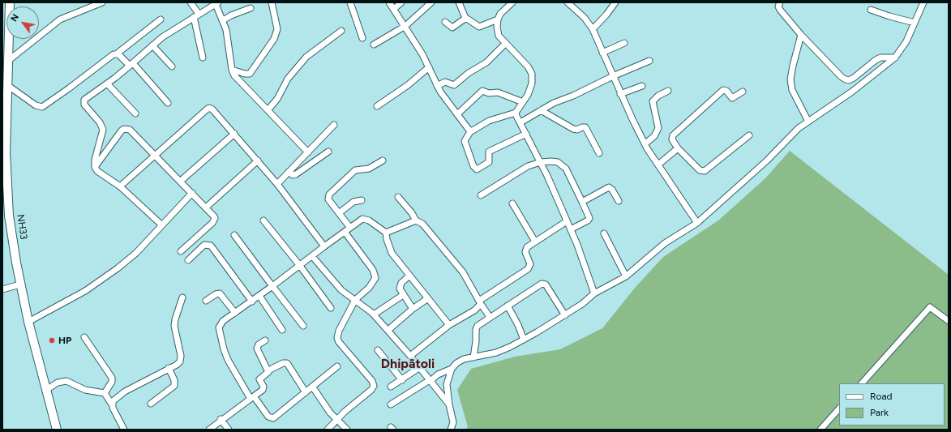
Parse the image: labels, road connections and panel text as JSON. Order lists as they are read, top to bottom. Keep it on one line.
{"streets":{"main road":["NH33"]},"districts":["Dhipātoli"],"places":["HP"],"legend":["Road","Park"],"north":"top left"}
